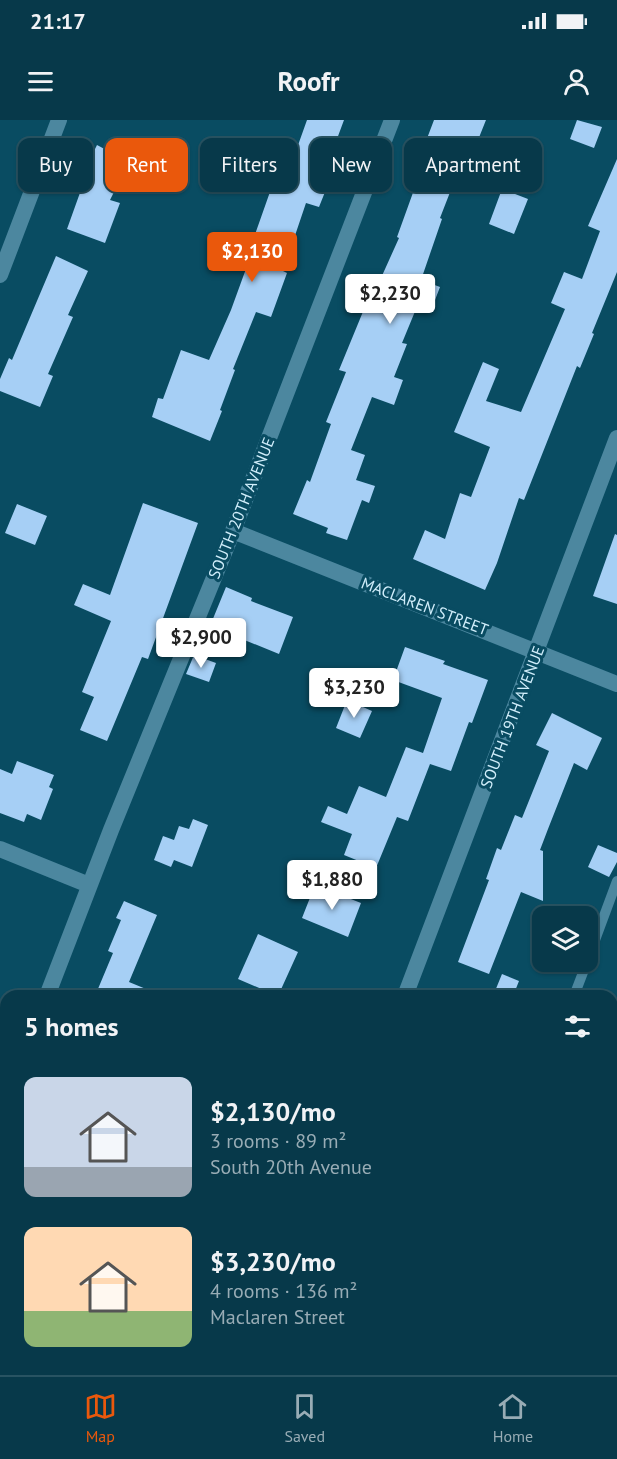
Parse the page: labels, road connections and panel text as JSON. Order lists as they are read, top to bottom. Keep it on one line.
{"streets":{"street":["SOUTH 20TH AVENUE","MACLAREN STREET","SOUTH 19TH AVENUE"]},"crossings":[["SOUTH 20TH AVENUE","MACLAREN STREET"],["MACLAREN STREET","SOUTH 19TH AVENUE"]],"page":{"status":"21:17","header":"Roofr","chip":["Buy","Rent","Filters","New","Apartment"],"price":["$2,130","$2,230","$2,900","$3,230","$1,880"],"heading":"5 homes","list":[{"name":"$2,130/mo","note":"3 rooms · 89 m² · South 20th Avenue"},{"name":"$3,230/mo","note":"4 rooms · 136 m² · Maclaren Street"}],"tabs":["Map","Saved","Home"]}}
